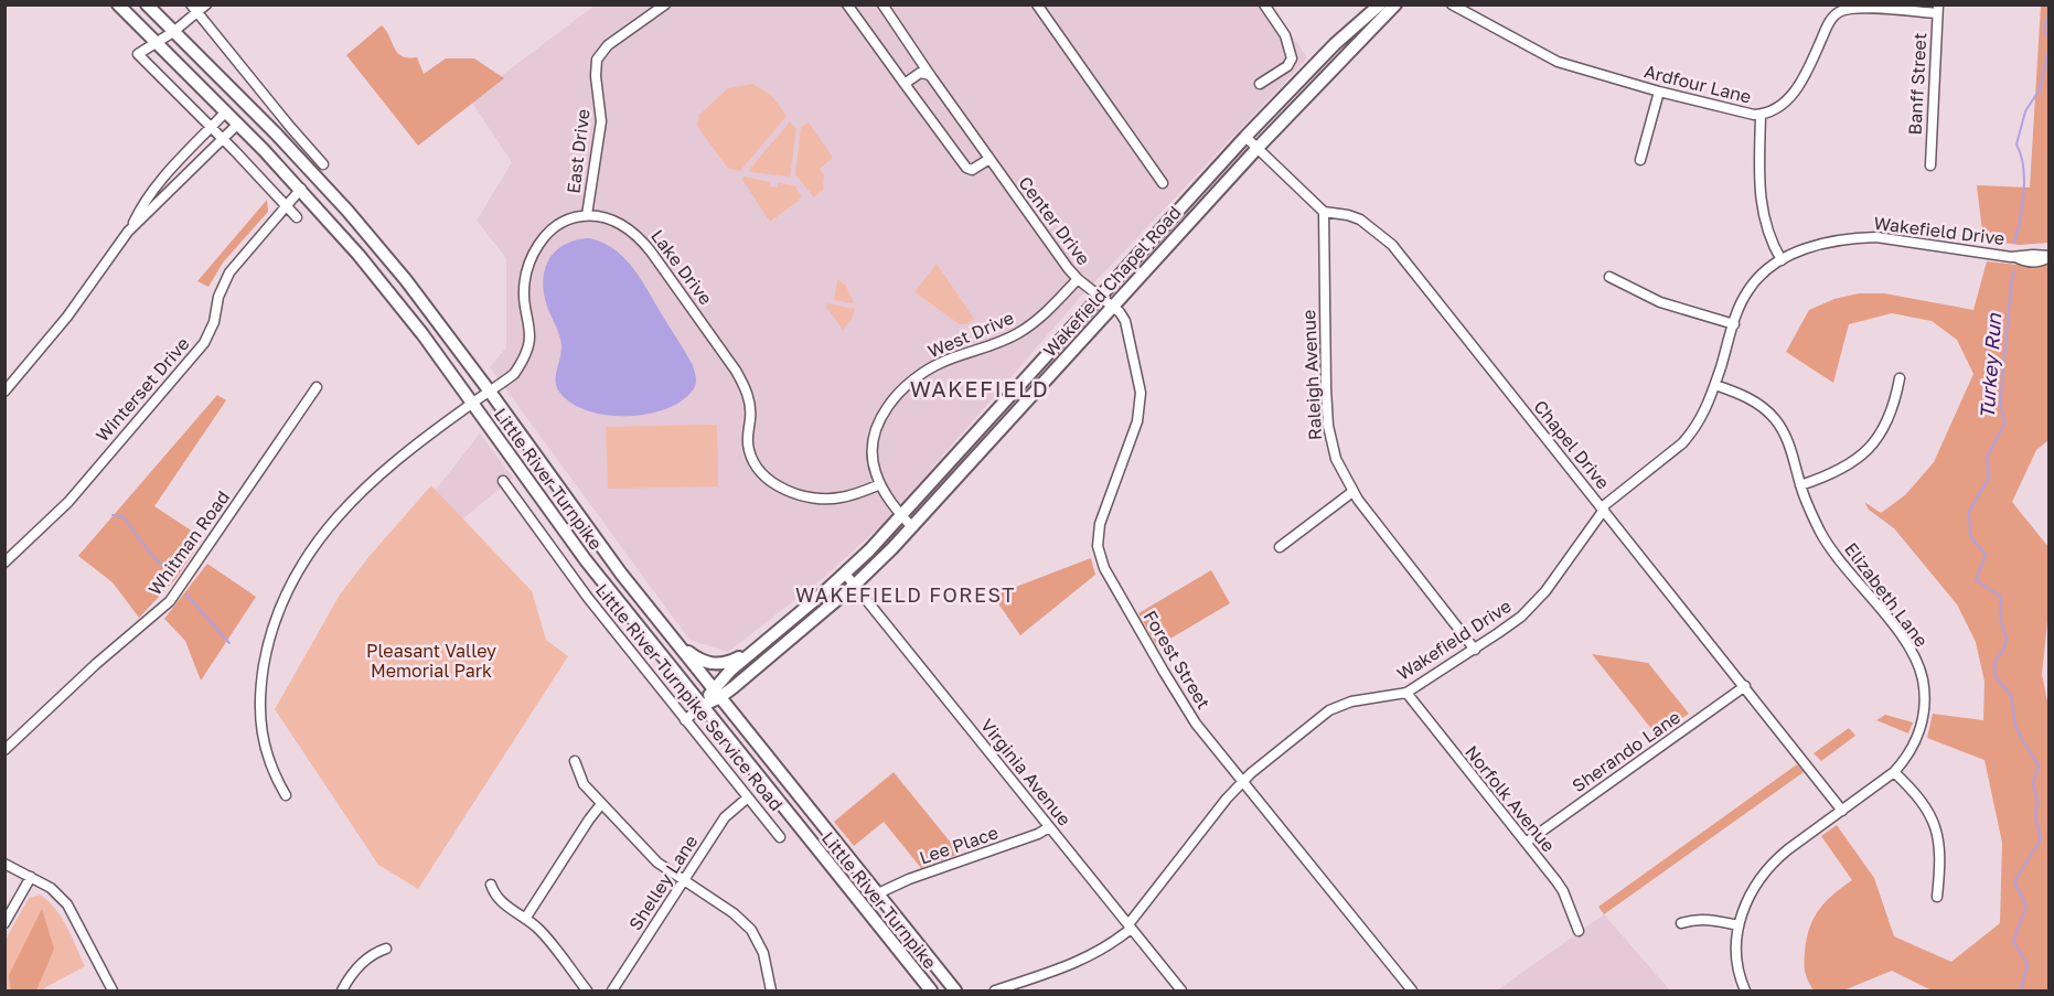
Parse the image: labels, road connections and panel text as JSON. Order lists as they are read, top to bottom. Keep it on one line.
{"streets":{"main road":["Wakefield Chapel Road","Little River Turnpike"],"street":["Ardfour Lane","Banff Street","East Drive","Center Drive","Wakefield Drive","Lake Drive","West Drive","Raleigh Avenue","Winterset Drive","Chapel Drive","Whitman Road","Elizabeth Lane","Forest Street","Little River Turnpike Service Road","Sherando Lane","Virginia Avenue","Norfolk Avenue","Lee Place","Shelley Lane"]},"crossings":[["Ardfour Lane","Banff Street"],["East Drive","Lake Drive"],["Center Drive","Wakefield Chapel Road"],["Center Drive","West Drive"],["Center Drive","Forest Street"],["Wakefield Drive","Raleigh Avenue"],["Wakefield Drive","Chapel Drive"],["Wakefield Drive","Elizabeth Lane"],["Wakefield Drive","Forest Street"],["Wakefield Drive","Virginia Avenue"],["Wakefield Drive","Norfolk Avenue"],["Lake Drive","West Drive"],["Wakefield Chapel Road","West Drive"],["Wakefield Chapel Road","Little River Turnpike"],["Wakefield Chapel Road","Forest Street"],["Wakefield Chapel Road","Little River Turnpike Service Road"],["Wakefield Chapel Road","Virginia Avenue"],["Raleigh Avenue","Chapel Drive"],["Winterset Drive","Little River Turnpike"],["Chapel Drive","Elizabeth Lane"],["Chapel Drive","Sherando Lane"],["Little River Turnpike","Lee Place"],["Little River Turnpike Service Road","Shelley Lane"],["Sherando Lane","Norfolk Avenue"],["Virginia Avenue","Lee Place"]],"districts":["WAKEFIELD","WAKEFIELD FOREST"],"water":["Turkey Run"],"parks":["Pleasant Valley Memorial Park"]}
